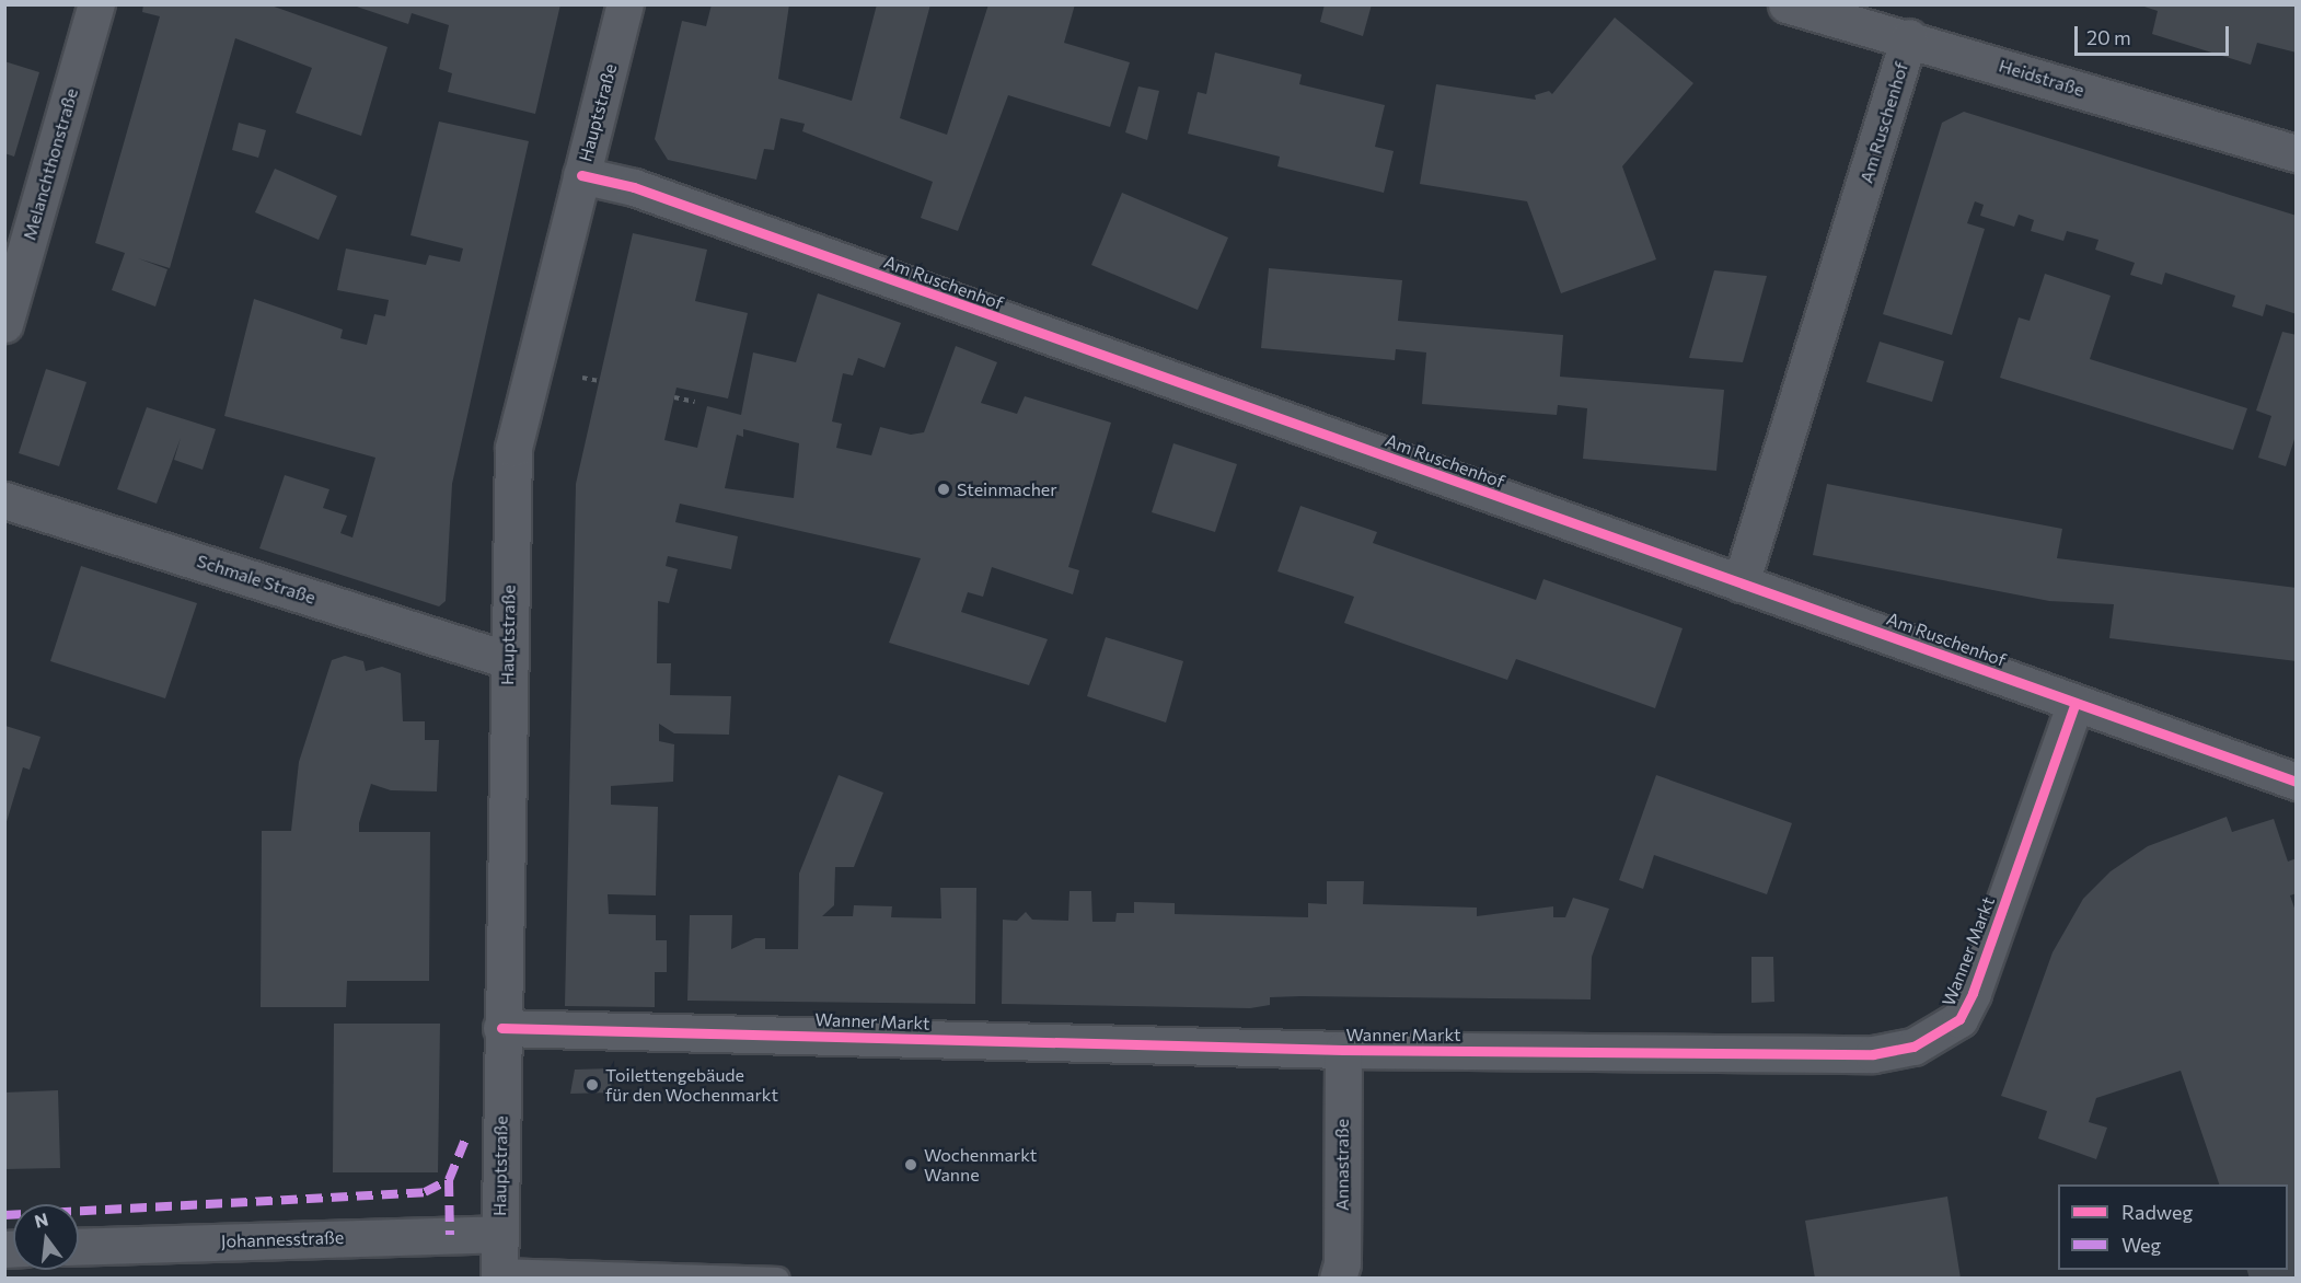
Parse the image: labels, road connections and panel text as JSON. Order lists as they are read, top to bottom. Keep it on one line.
{"streets":{"street":["Heidstraße","Hauptstraße","Am Ruschenhof","Melanchthonstraße","Schmale Straße","Wanner Markt","Annastraße","Johannesstraße"]},"crossings":[["Heidstraße","Am Ruschenhof"],["Hauptstraße","Am Ruschenhof"],["Hauptstraße","Schmale Straße"],["Hauptstraße","Wanner Markt"],["Hauptstraße","Johannesstraße"],["Am Ruschenhof","Wanner Markt"],["Wanner Markt","Annastraße"]],"places":["Steinmacher","Toilettengebäude für den Wochenmarkt","Wochenmarkt Wanne"],"legend":["Radweg","Weg"],"scale_bar":"20 m","north":"top"}
